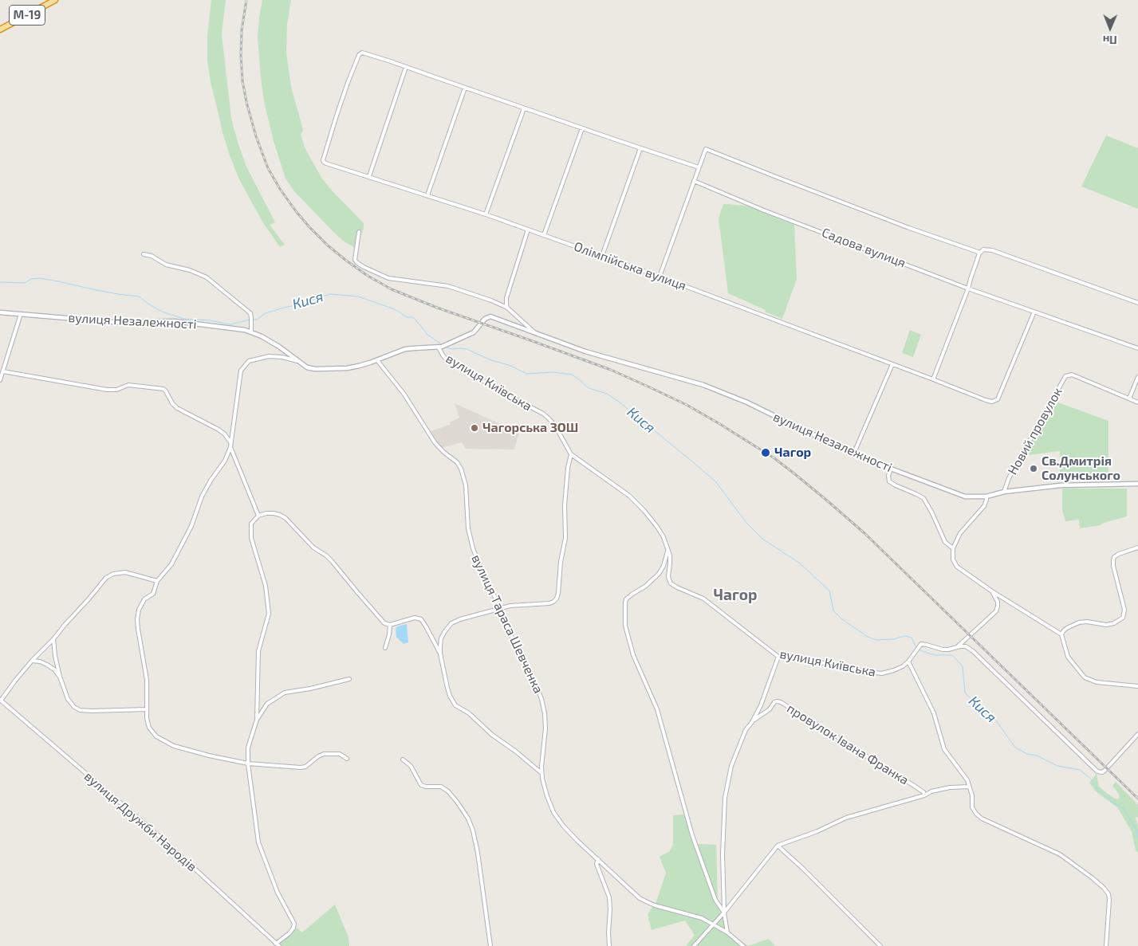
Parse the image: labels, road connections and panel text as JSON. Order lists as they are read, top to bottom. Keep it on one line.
{"streets":{"highway":["М-19"],"street":["Садова вулиця","Олімпійська вулиця","вулиця Незалежності","вулиця Київська","Новий провулок","вулиця Тараса Шевченка","провулок Івана Франка","вулиця Дружби Народів"]},"crossings":[["Садова вулиця","Олімпійська вулиця"],["вулиця Незалежності","вулиця Київська"],["вулиця Незалежності","Новий провулок"],["вулиця Незалежності","вулиця Тараса Шевченка"]],"districts":["Чагор"],"water":["Кися"],"places":["Чагорська ЗОШ","Чагор","Св.Дмитрія Солунського"],"north":"bottom"}
